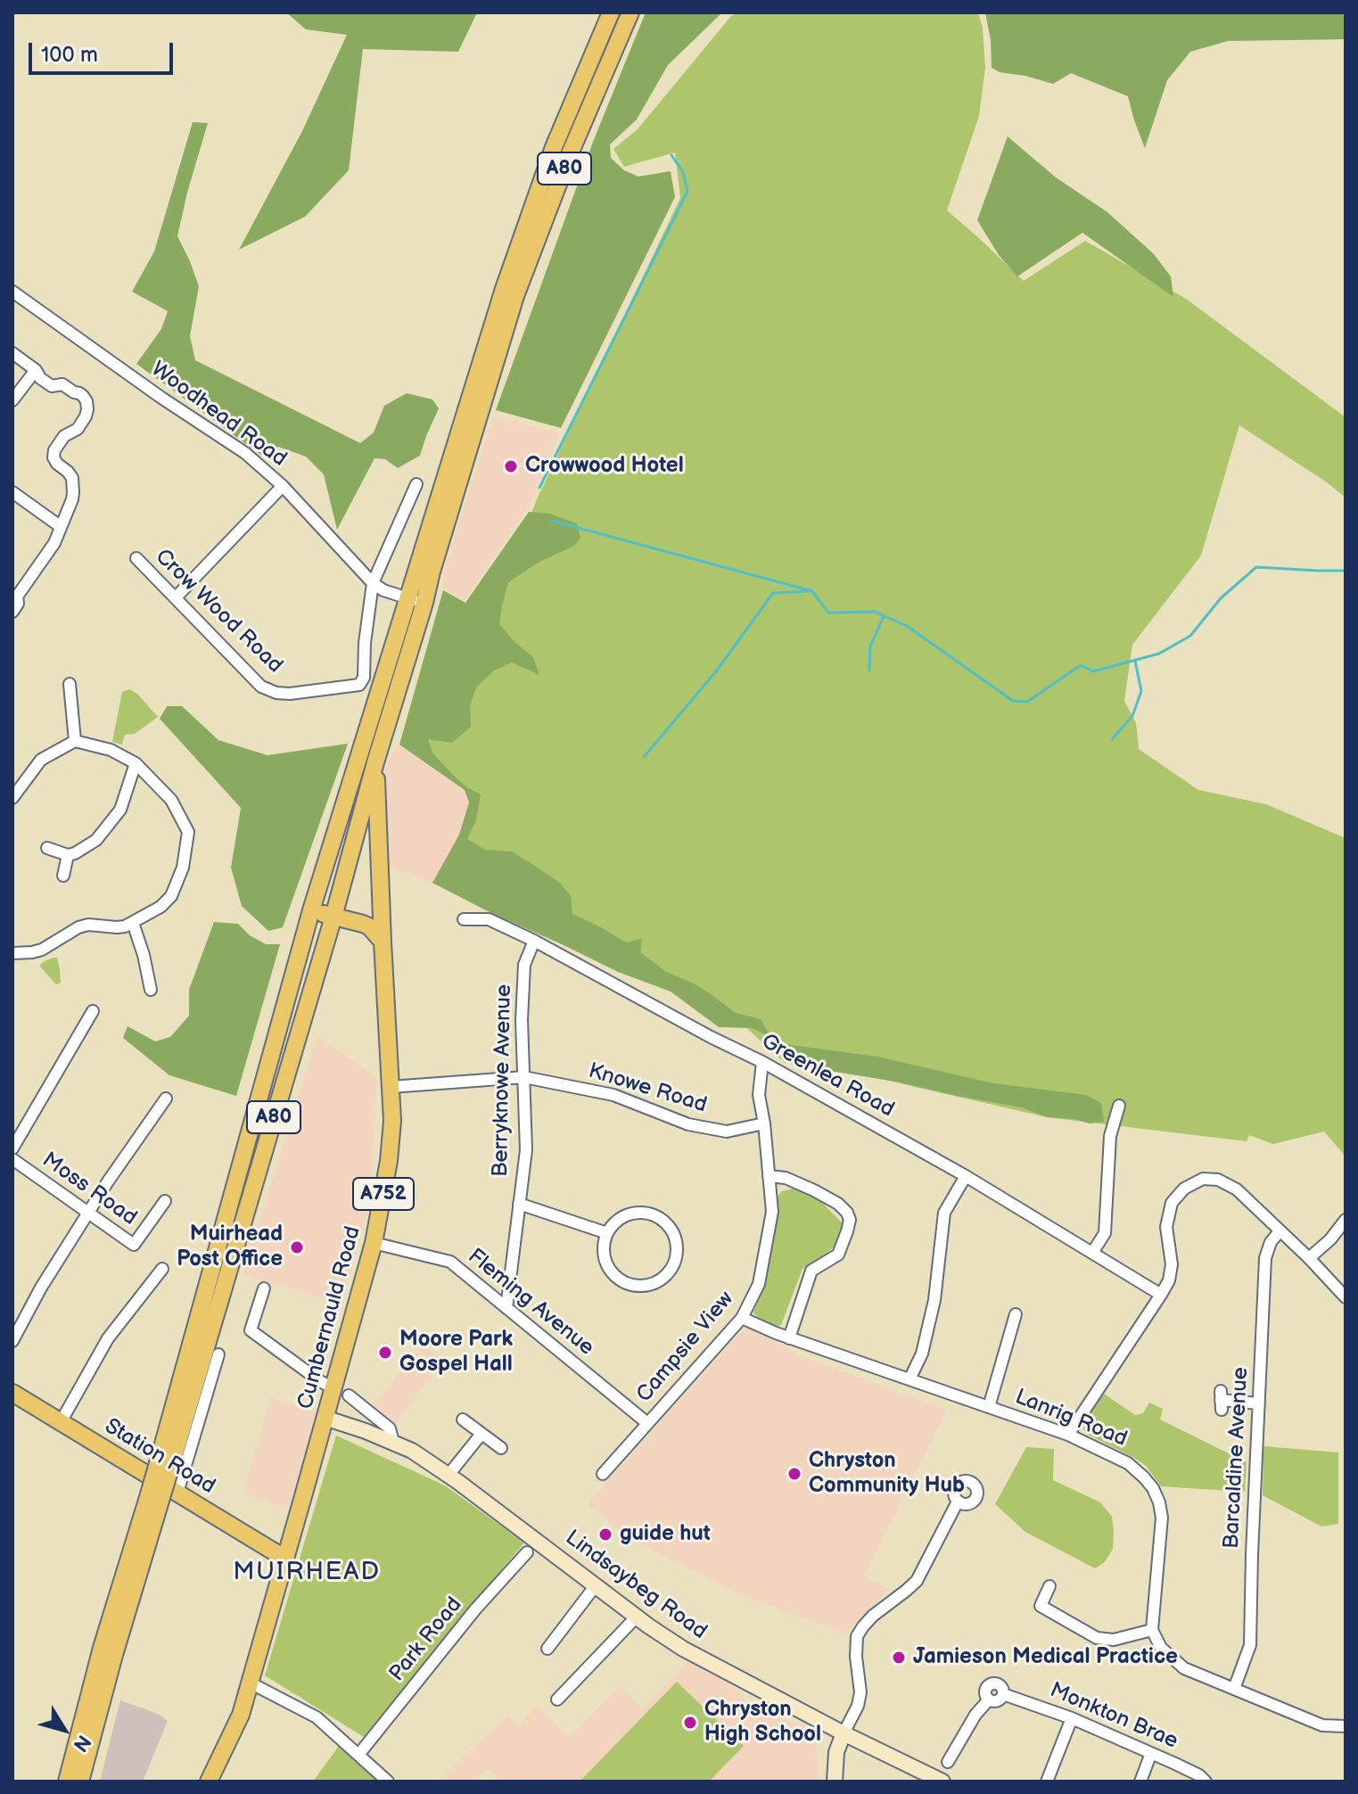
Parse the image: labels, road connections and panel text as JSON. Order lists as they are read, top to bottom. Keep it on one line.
{"streets":{"main road":["A80","A752","Cumbernauld Road","Station Road","Lindsaybeg Road"],"street":["Woodhead Road","Crow Wood Road","Greenlea Road","Berryknowe Avenue","Knowe Road","Moss Road","Fleming Avenue","Campsie View","Lanrig Road","Barcaldine Avenue","Park Road","Monkton Brae"]},"crossings":[["A80","Woodhead Road"],["A80","Cumbernauld Road"],["Woodhead Road","Crow Wood Road"],["Greenlea Road","Berryknowe Avenue"],["Greenlea Road","Campsie View"],["Berryknowe Avenue","Knowe Road"],["Berryknowe Avenue","Fleming Avenue"],["Knowe Road","Cumbernauld Road"],["Knowe Road","Campsie View"],["Fleming Avenue","Cumbernauld Road"],["Fleming Avenue","Campsie View"],["Cumbernauld Road","Station Road"],["Cumbernauld Road","Lindsaybeg Road"],["Campsie View","Lanrig Road"]],"districts":["MUIRHEAD"],"places":["Crowwood Hotel","Muirhead Post Office","Moore Park Gospel Hall","Chryston Community Hub","guide hut","Jamieson Medical Practice","Chryston High School"],"scale_bar":"100 m","north":"bottom right"}
